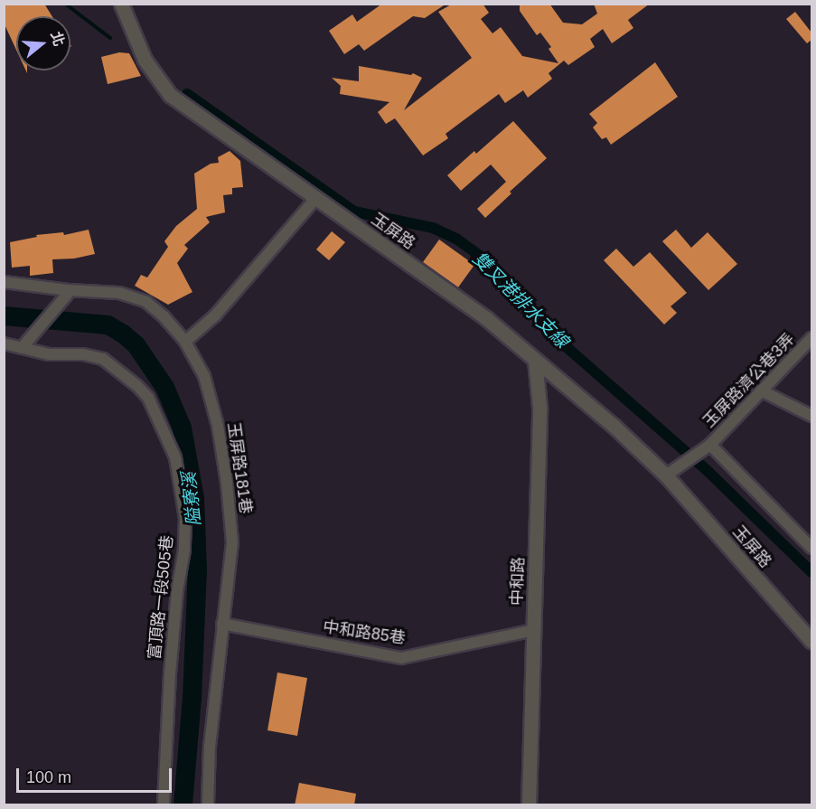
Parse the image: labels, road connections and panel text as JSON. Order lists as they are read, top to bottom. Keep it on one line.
{"streets":{"street":["玉屏路","玉屏路濟公巷3弄","玉屏路181巷","中和路","富頂路一段505巷","中和路85巷"]},"crossings":[["玉屏路","中和路"],["玉屏路181巷","中和路85巷"],["中和路","中和路85巷"]],"water":["雙叉港排水支線","隘寮溪"],"scale_bar":"100 m","north":"right"}
